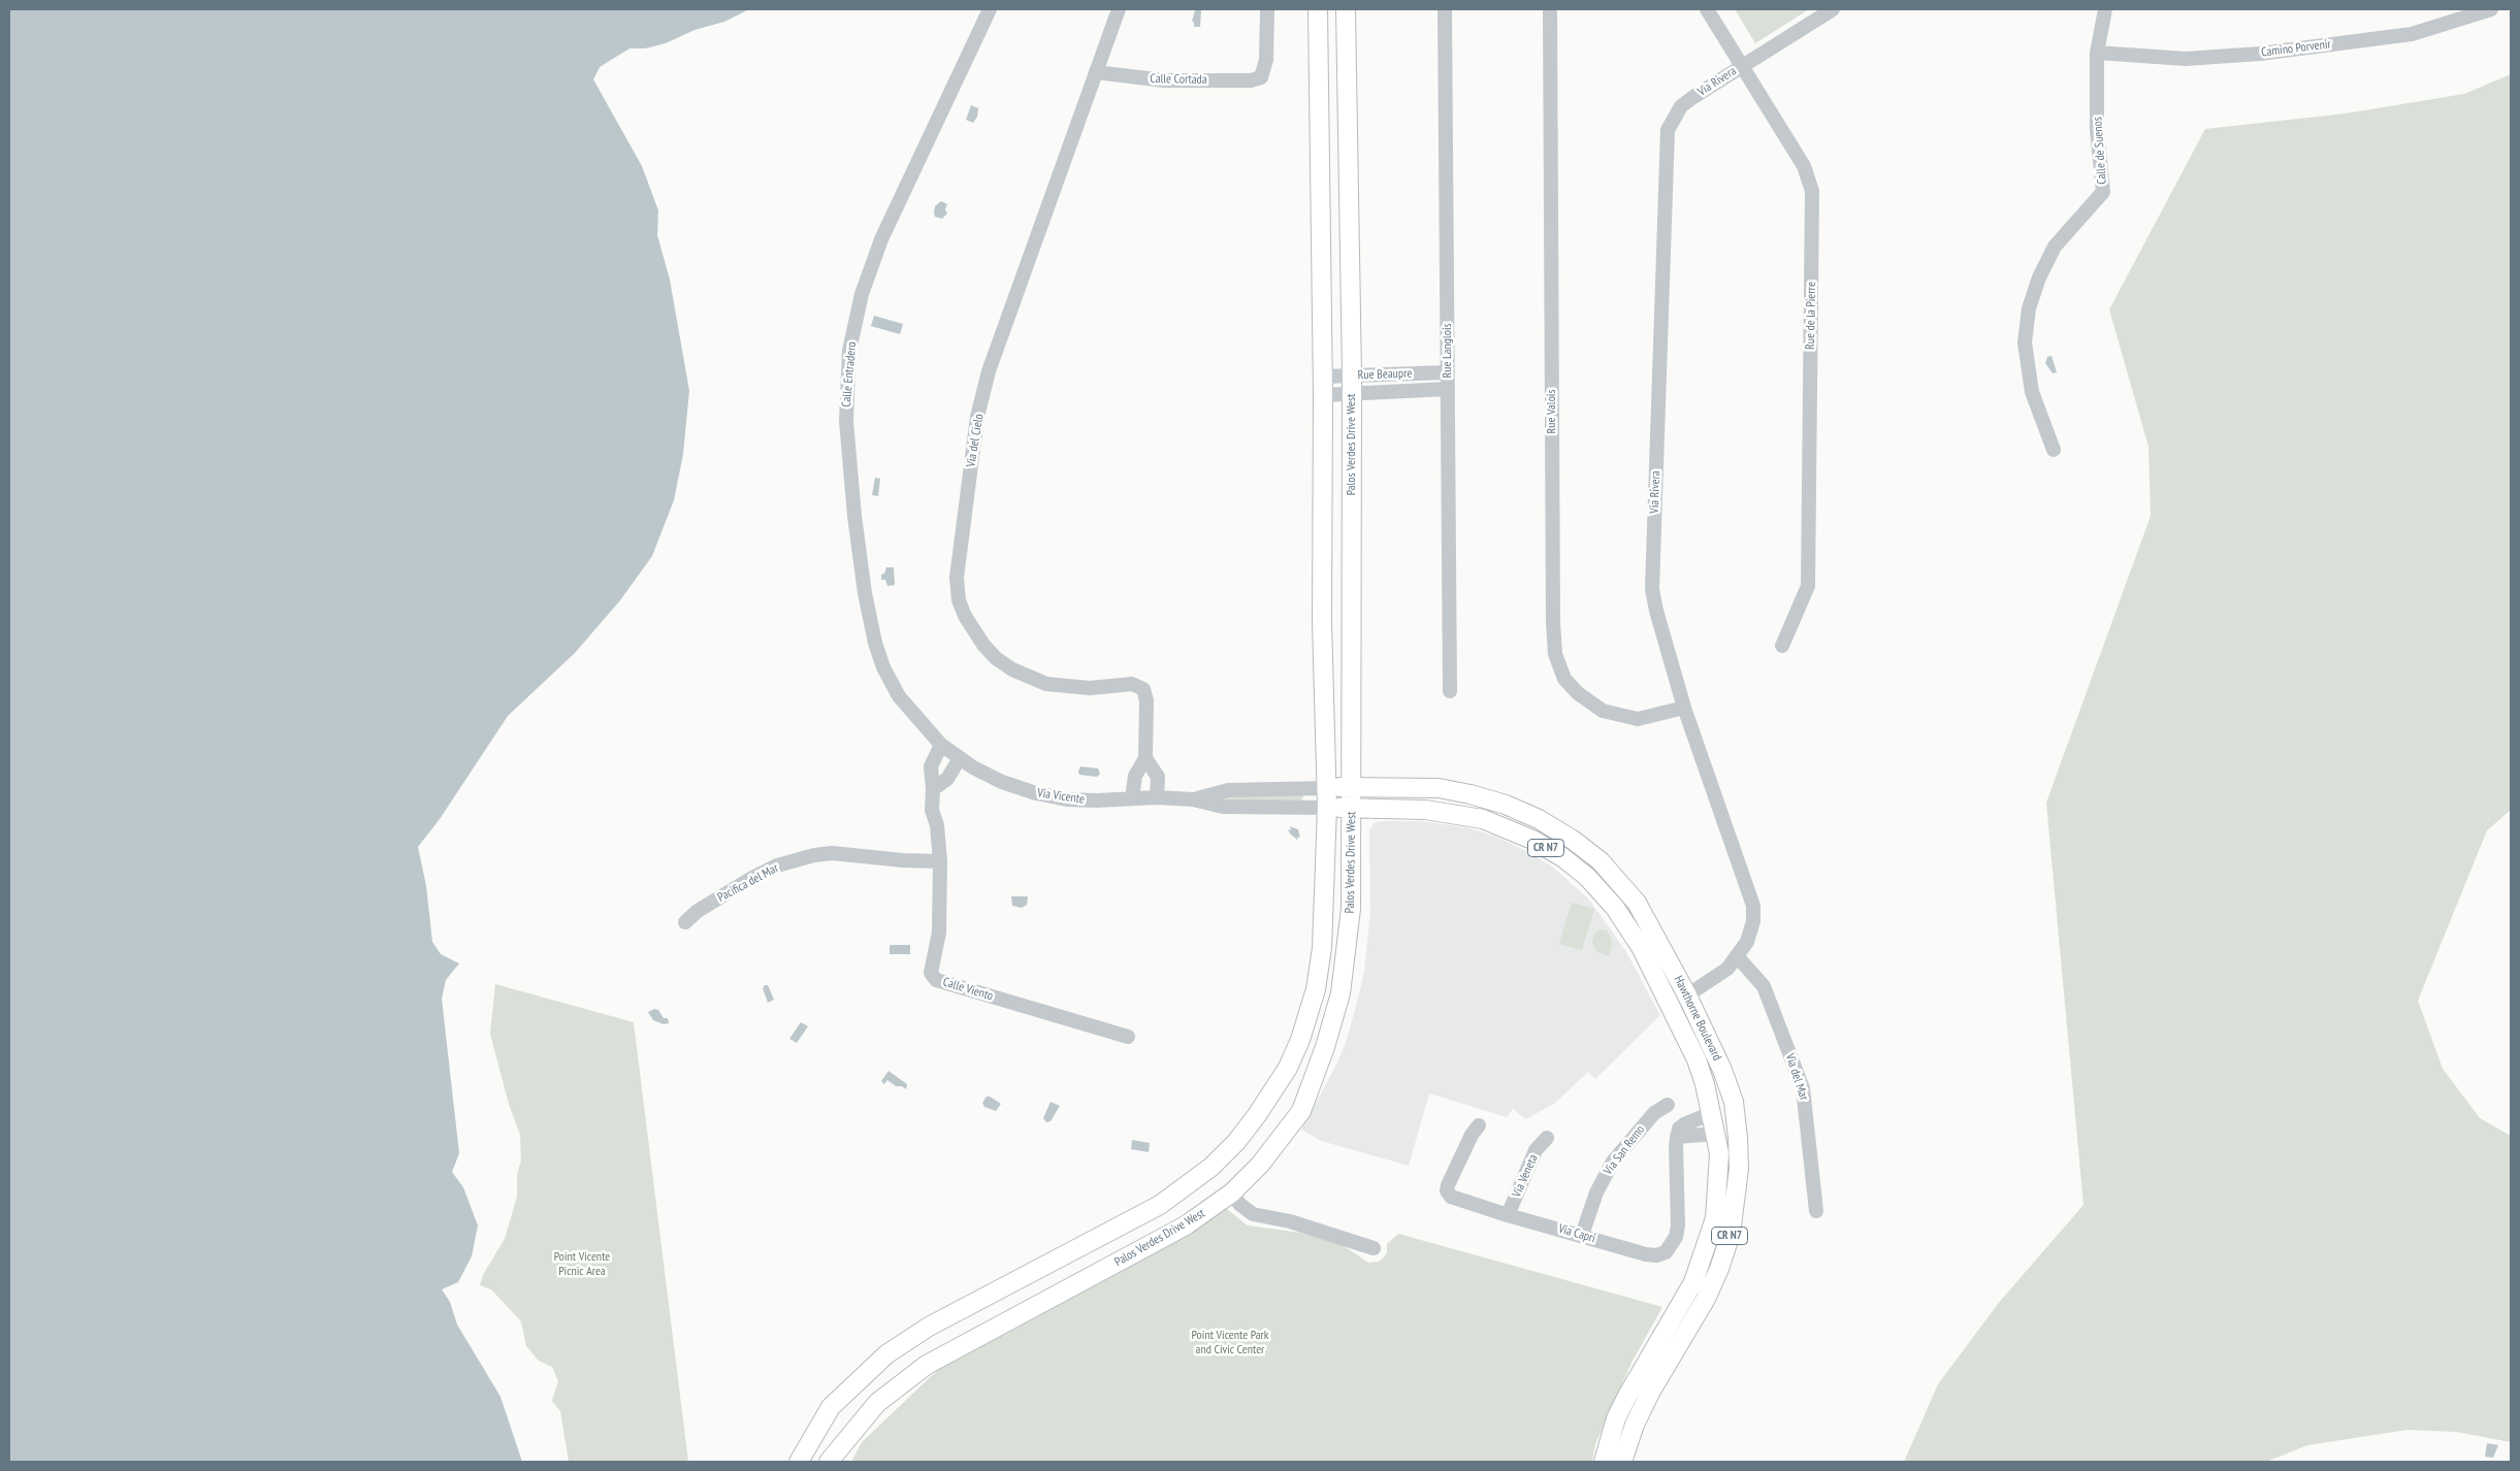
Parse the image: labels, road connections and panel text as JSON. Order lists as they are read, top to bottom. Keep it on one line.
{"streets":{"main road":["Palos Verdes Drive West","CR N7","Hawthorne Boulevard"],"street":["Camino Porvenir","Calle Cortada","Via Rivera","Calle de Suenos","Rue de la Pierre","Rue Langlois","Calle Entradero","Rue Beaupre","Rue Valois","Via del Cielo","Via Vicente","Pacifica del Mar","Calle Viento","Via del Mar","Via San Remo","Via Veneta","Via Capri"]},"crossings":[["Camino Porvenir","Calle de Suenos"],["Calle Cortada","Via del Cielo"],["Via Rivera","Rue de la Pierre"],["Via Rivera","Rue Valois"],["Via Rivera","Hawthorne Boulevard"],["Via Rivera","Via del Mar"],["Rue Langlois","Rue Beaupre"],["Calle Entradero","Via Vicente"],["Calle Entradero","Calle Viento"],["Rue Beaupre","Palos Verdes Drive West"],["Via del Cielo","Via Vicente"],["Palos Verdes Drive West","Via Vicente"],["Palos Verdes Drive West","Hawthorne Boulevard"],["Via Vicente","Calle Viento"],["Via Vicente","Hawthorne Boulevard"],["Pacifica del Mar","Calle Viento"],["Via San Remo","Via Capri"],["Via Veneta","Via Capri"]],"parks":["Point Vicente Picnic Area","Point Vicente Park and Civic Center"]}
